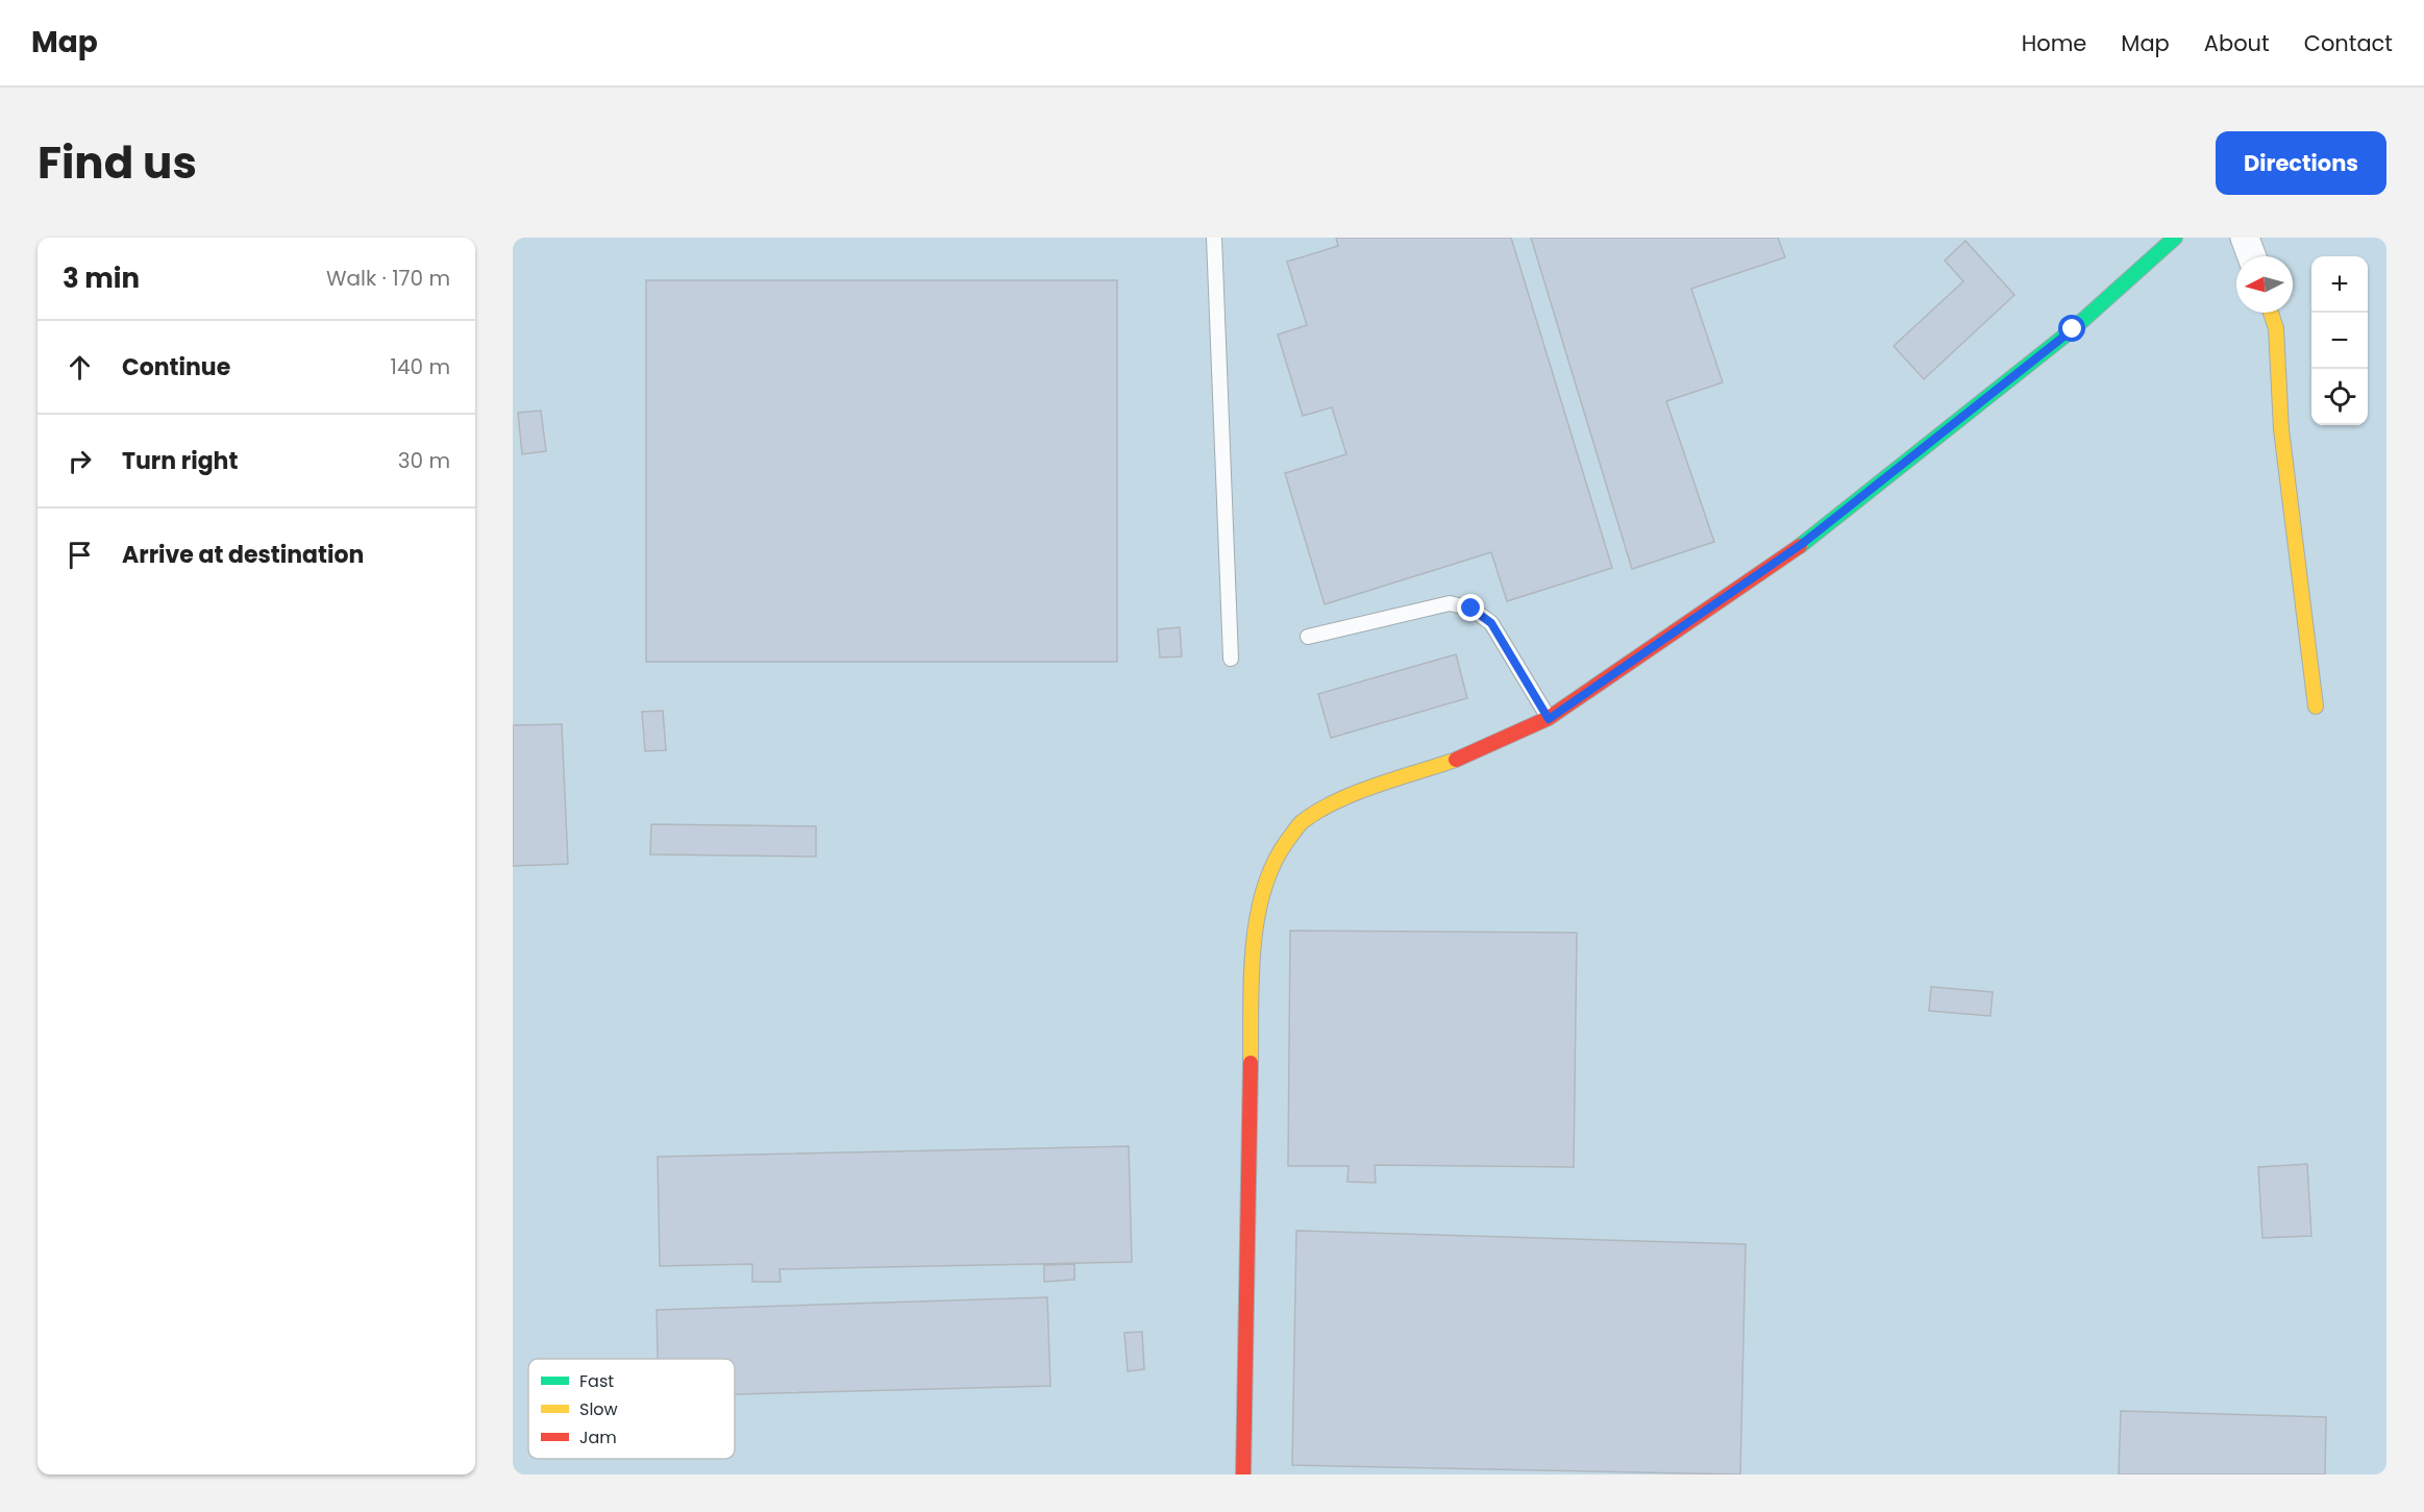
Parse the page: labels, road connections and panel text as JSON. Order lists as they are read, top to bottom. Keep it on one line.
{"legend":["Fast","Slow","Jam"],"north":"left","page":{"header":"Map","nav":["Home","Map","About","Contact"],"title":"Find us","buttons":"Directions","heading":["3 min","Walk · 170 m"],"map_buttons":["+","−"],"list":[["Continue","140 m"],["Turn right","30 m"],"Arrive at destination"]}}
